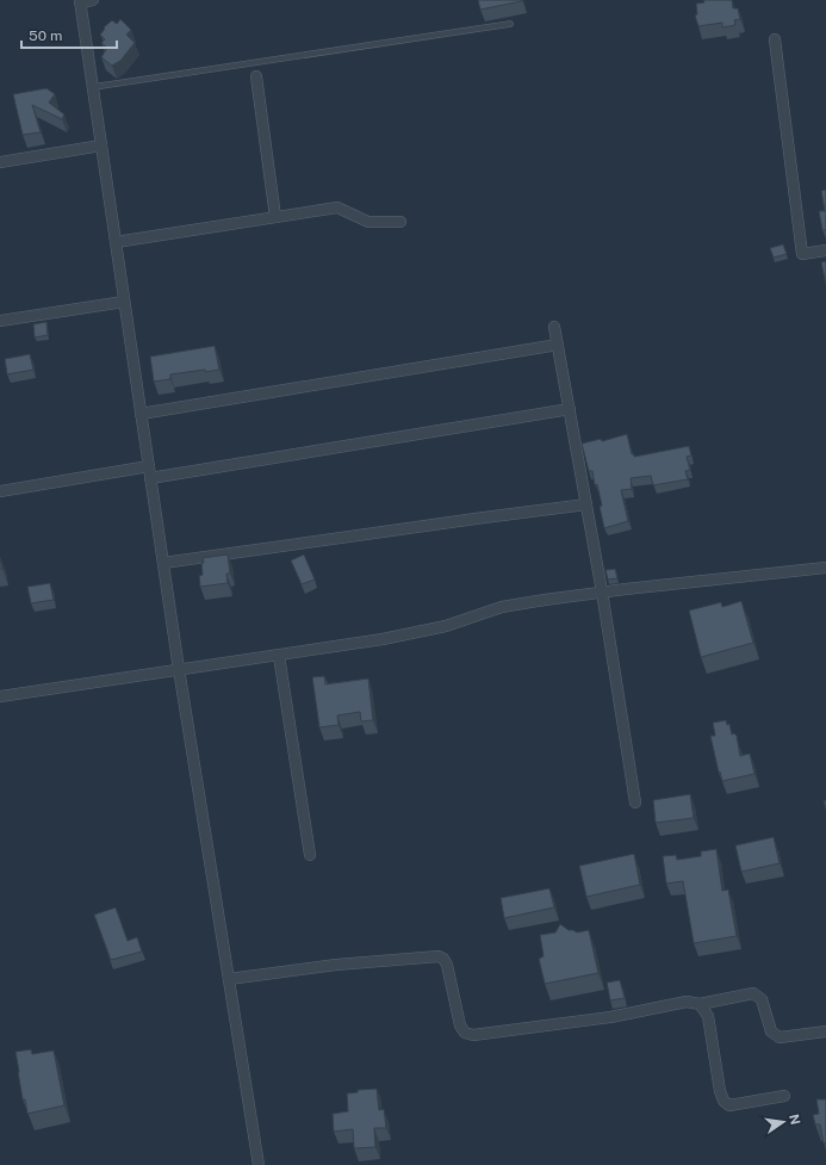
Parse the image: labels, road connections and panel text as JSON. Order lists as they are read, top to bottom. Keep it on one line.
{"scale_bar":"50 m","north":"right"}
